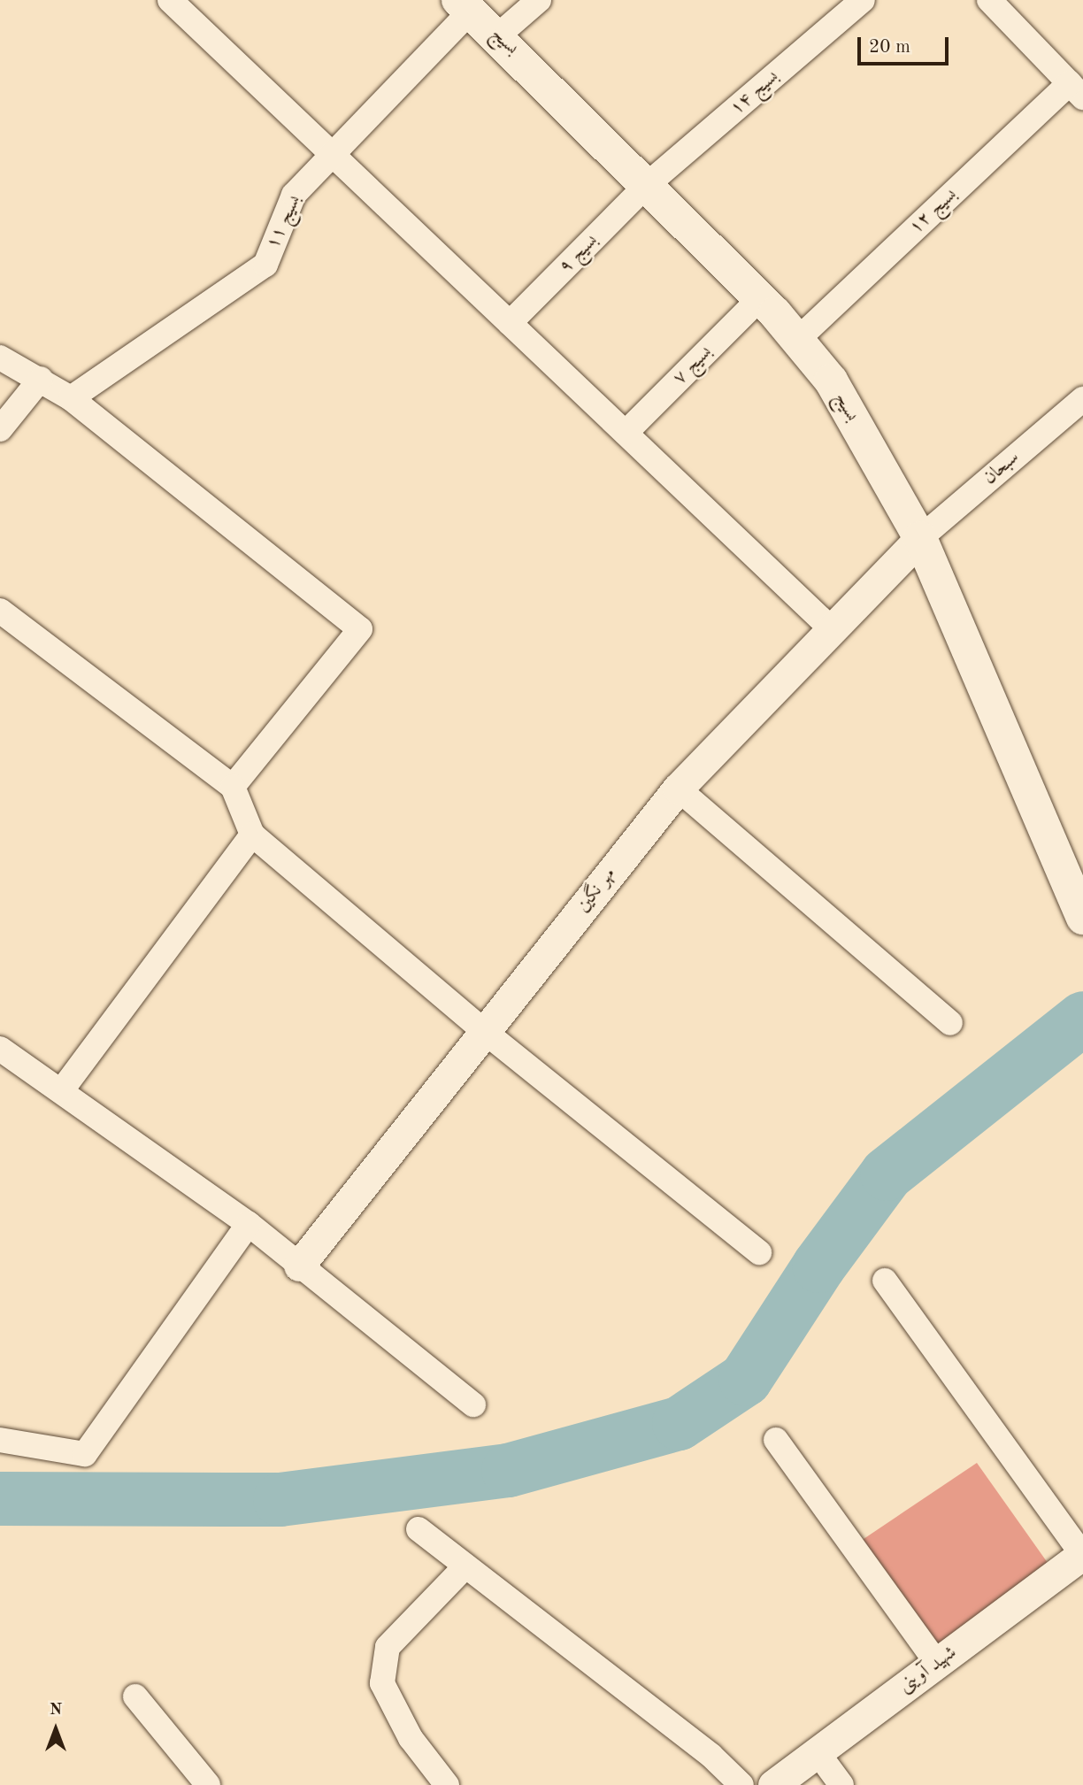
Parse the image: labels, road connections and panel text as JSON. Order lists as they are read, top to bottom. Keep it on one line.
{"streets":{"main road":["بسیج"],"street":["بسیج ۱۴","بسیج ۱۲","بسیج ۱۱","بسیج ۹","بسیج ۷","سبحان","مهر نگین","شهید آوینی"]},"crossings":[["بسیج","بسیج ۱۴"],["بسیج","بسیج ۱۲"],["بسیج","بسیج ۱۱"],["بسیج","بسیج ۹"],["بسیج","بسیج ۷"],["بسیج","سبحان"],["بسیج","مهر نگین"],["بسیج ۱۴","بسیج ۹"],["سبحان","مهر نگین"]],"scale_bar":"20 m","north":"top"}
